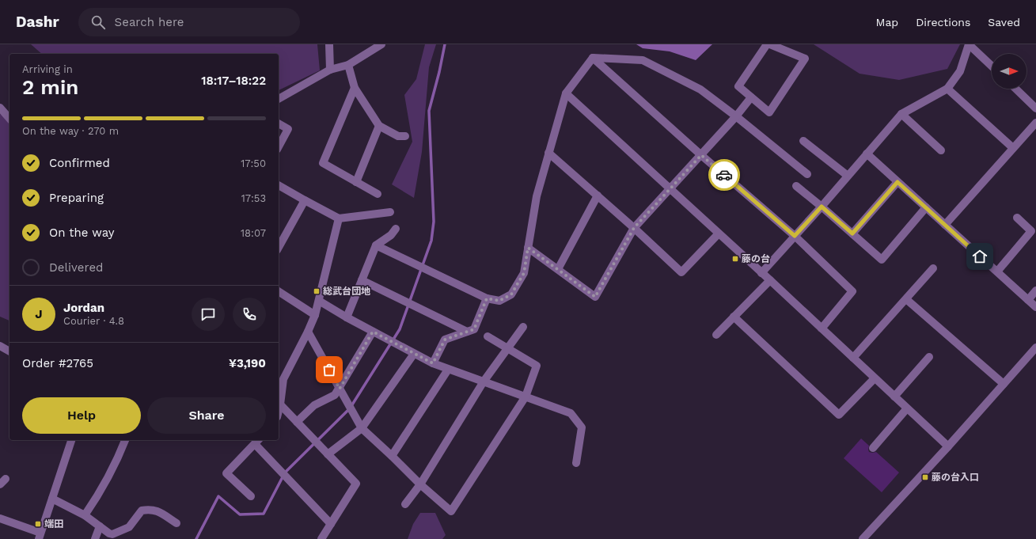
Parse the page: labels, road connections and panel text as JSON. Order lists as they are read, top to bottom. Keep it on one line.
{"places":{"transit":["藤の台","総武台団地","藤の台入口","端田"]},"north":"right","page":{"header":"Dashr","search":"Search here","nav":["Map","Directions","Saved"],"heading":["2 min","Arriving in","18:17–18:22"],"panel":["Jordan","Courier · 4.8","Order #2765","¥3,190"],"bar":"On the way · 270 m","list":[["Confirmed","17:50"],["Preparing","17:53"],["On the way","18:07"],"Delivered"],"round":"J","buttons":["Help","Share"]}}
